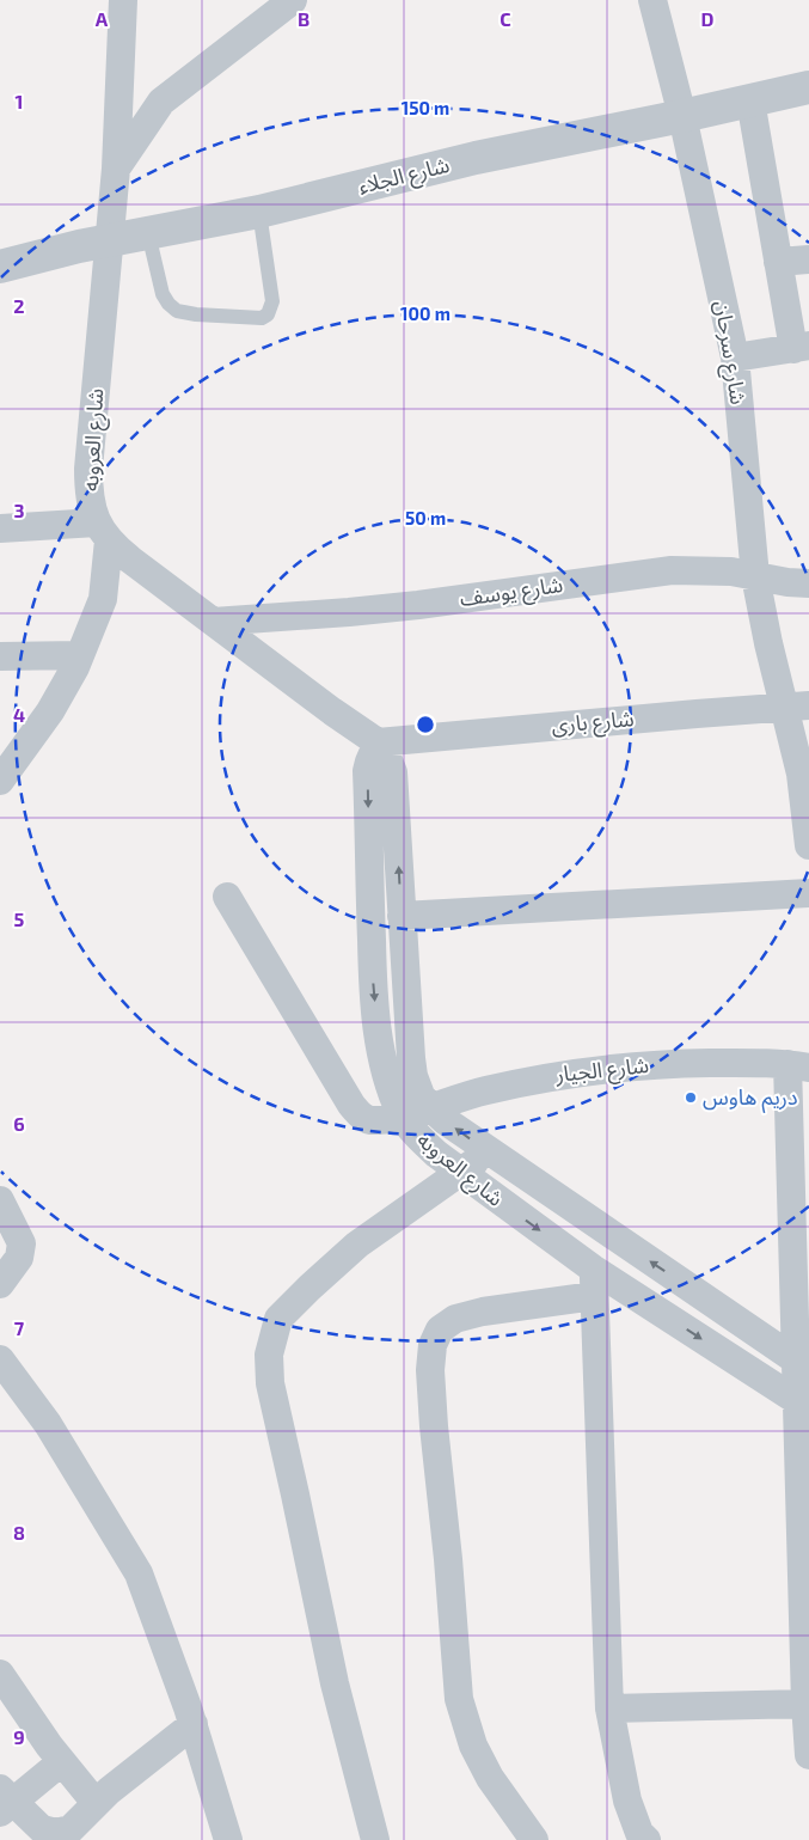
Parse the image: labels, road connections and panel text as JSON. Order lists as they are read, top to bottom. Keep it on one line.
{"streets":{"street":["شارع الجلاء","شارع سرحان","شارع العروبه","شارع يوسف","شارع بارى","شارع الجيار"]},"crossings":[["شارع الجلاء","شارع سرحان"],["شارع الجلاء","شارع العروبه"],["شارع سرحان","شارع يوسف"],["شارع سرحان","شارع بارى"],["شارع العروبه","شارع يوسف"],["شارع العروبه","شارع بارى"],["شارع العروبه","شارع الجيار"]],"places":["دريم هاوس"],"grid":{"columns":["A","B","C","D"],"rows":["1","2","3","4","5","6","7","8","9"]},"rings":["150 m","100 m","50 m"]}
